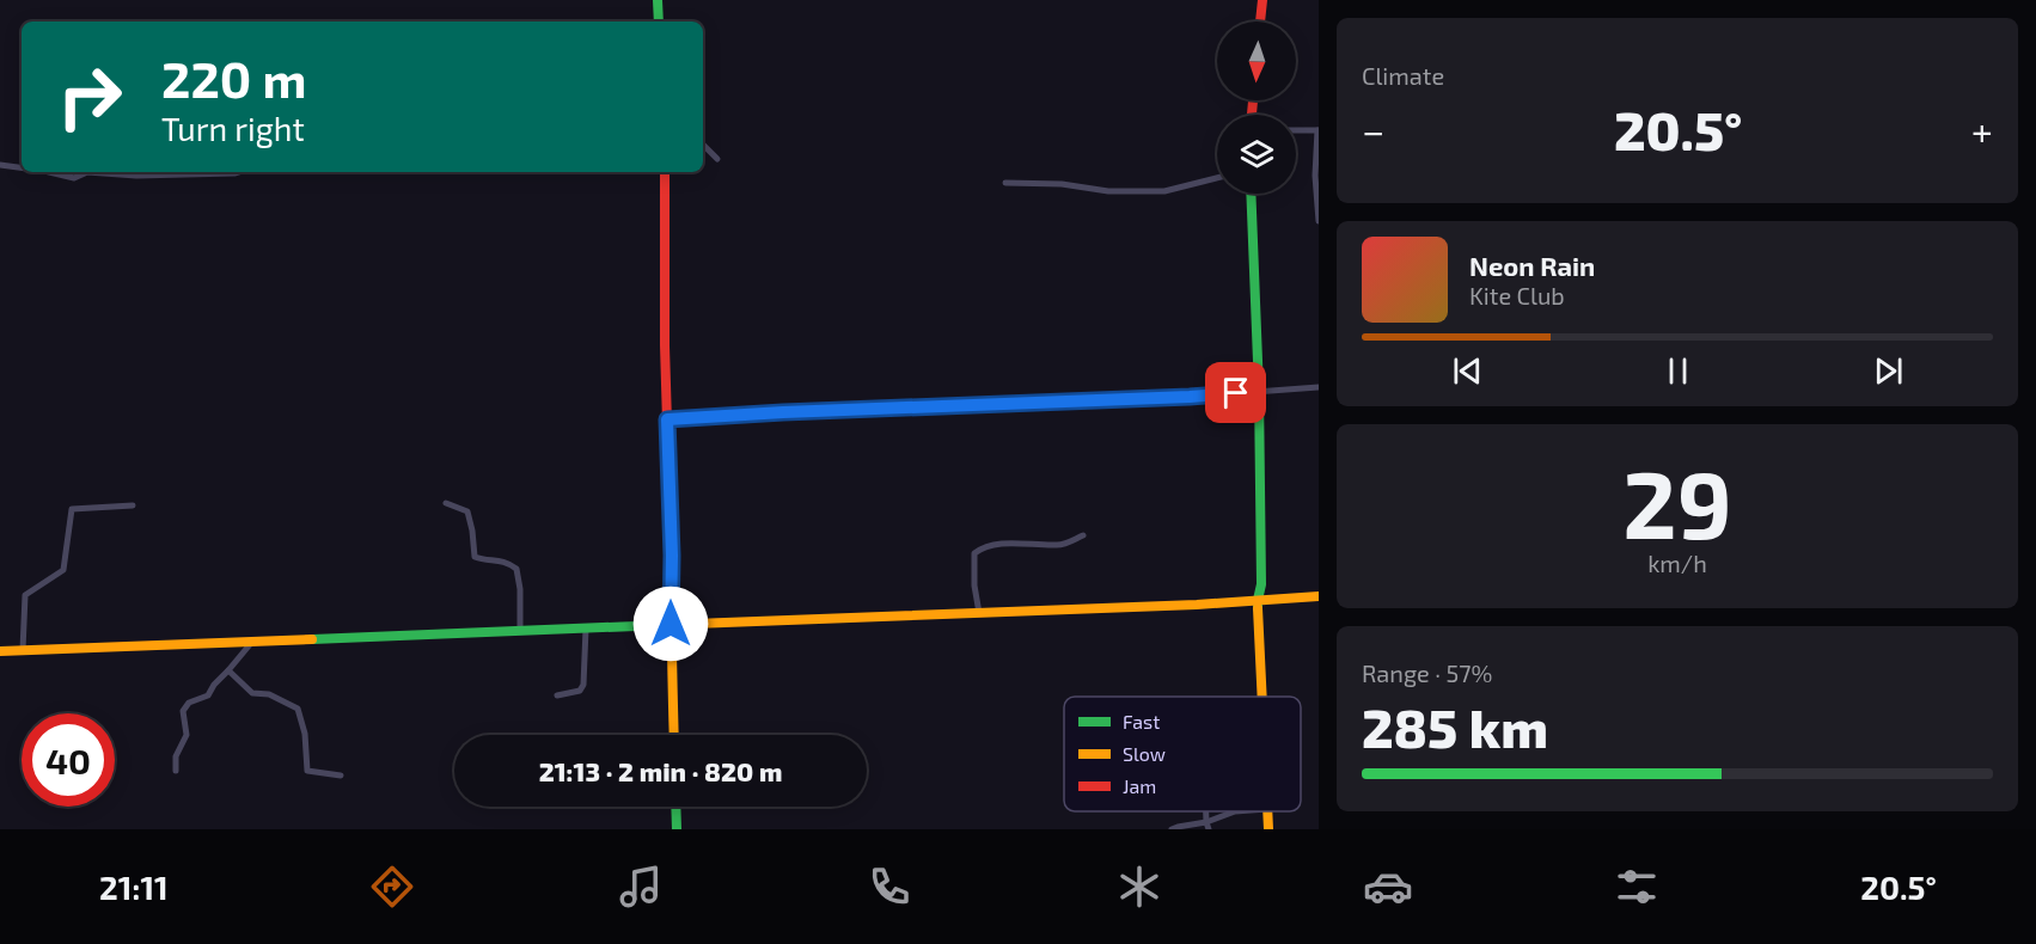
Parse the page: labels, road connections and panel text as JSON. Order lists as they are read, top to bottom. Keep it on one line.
{"legend":["Fast","Slow","Jam"],"north":"bottom","page":{"tile":["Climate",["29","km/h"],["Range · 57%","285 km"]],"turn":["220 m","Turn right"],"heat":["−","20.5°","+"],"song":["Neon Rain","Kite Club"],"limit":"40","trip":"21:13 · 2 min · 820 m","tabs":["21:11","20.5°"]}}
